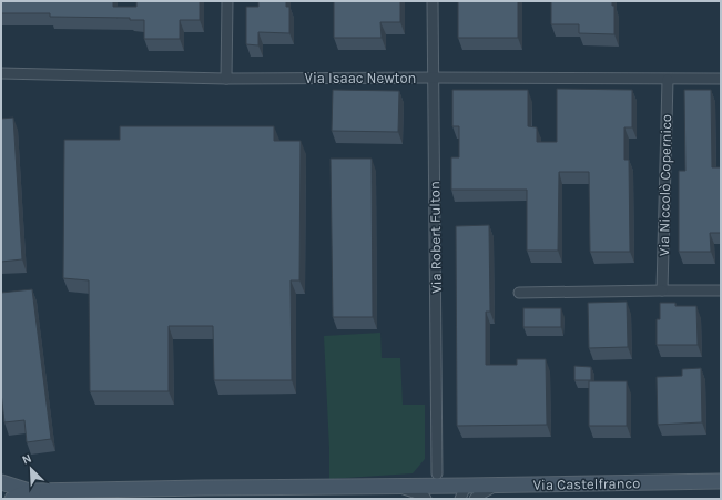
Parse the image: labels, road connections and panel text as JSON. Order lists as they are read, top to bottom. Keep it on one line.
{"streets":{"street":["Via Isaac Newton","Via Niccolò Copernico","Via Robert Fulton","Via Castelfranco"]},"crossings":[["Via Isaac Newton","Via Niccolò Copernico"],["Via Isaac Newton","Via Robert Fulton"]],"north":"top left"}
